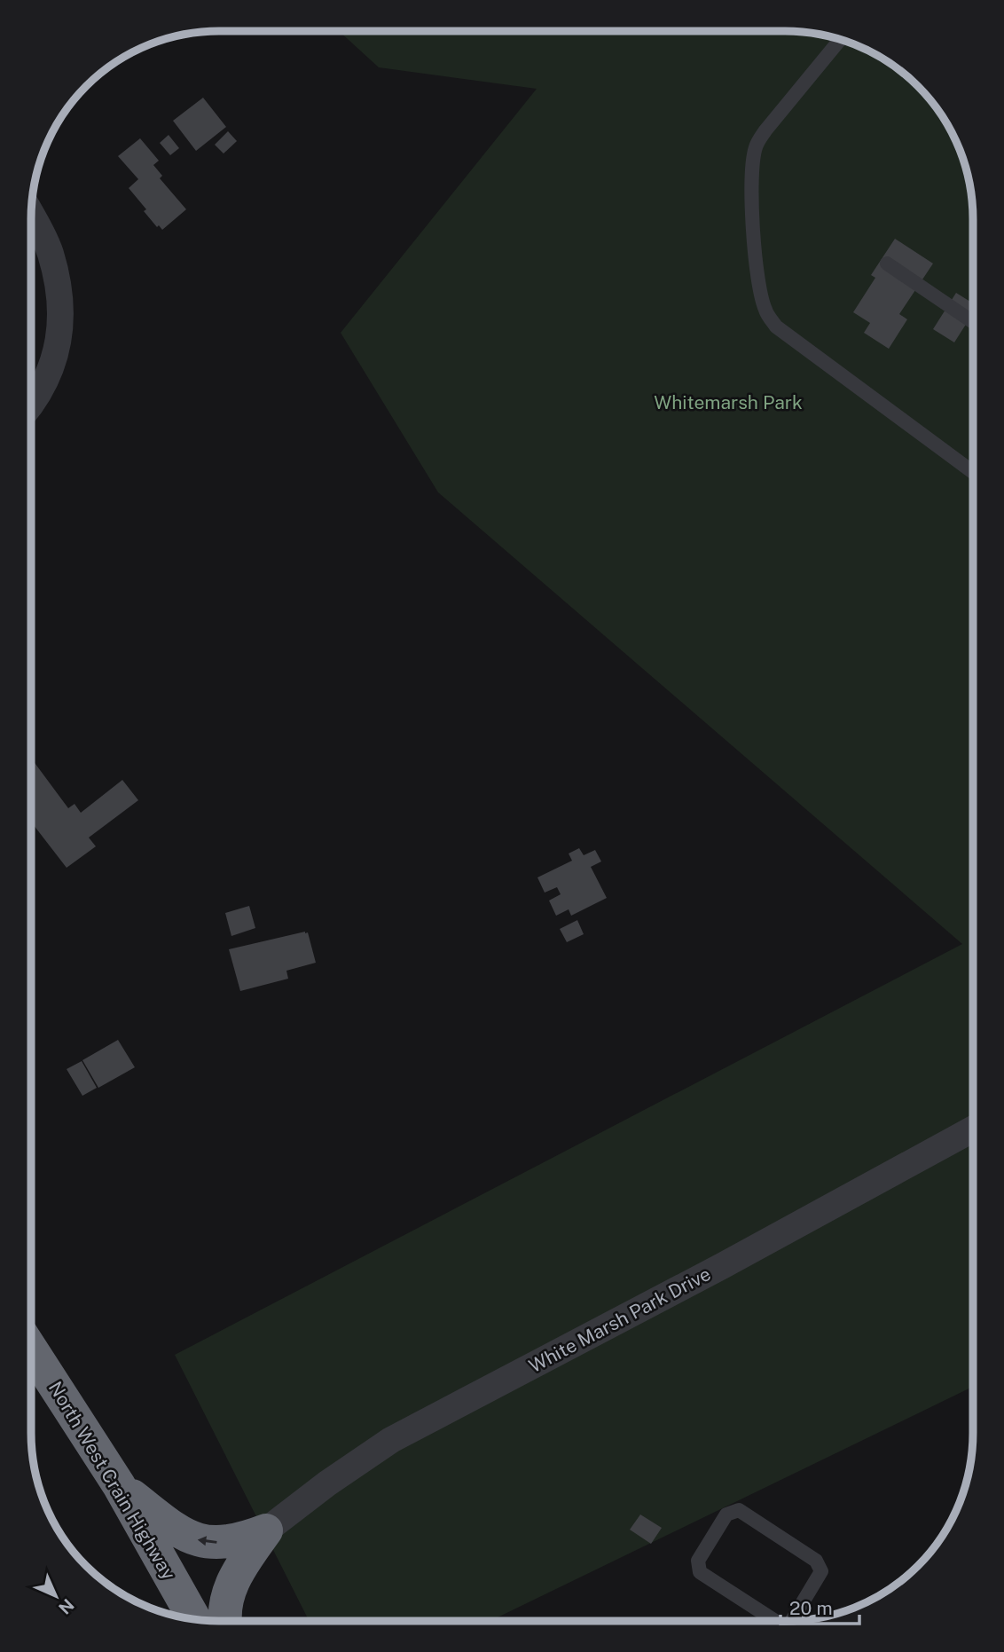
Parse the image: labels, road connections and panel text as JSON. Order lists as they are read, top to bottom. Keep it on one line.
{"streets":{"highway":["North West Crain Highway"],"street":["White Marsh Park Drive"]},"parks":["Whitemarsh Park"],"scale_bar":"20 m","north":"bottom right"}
